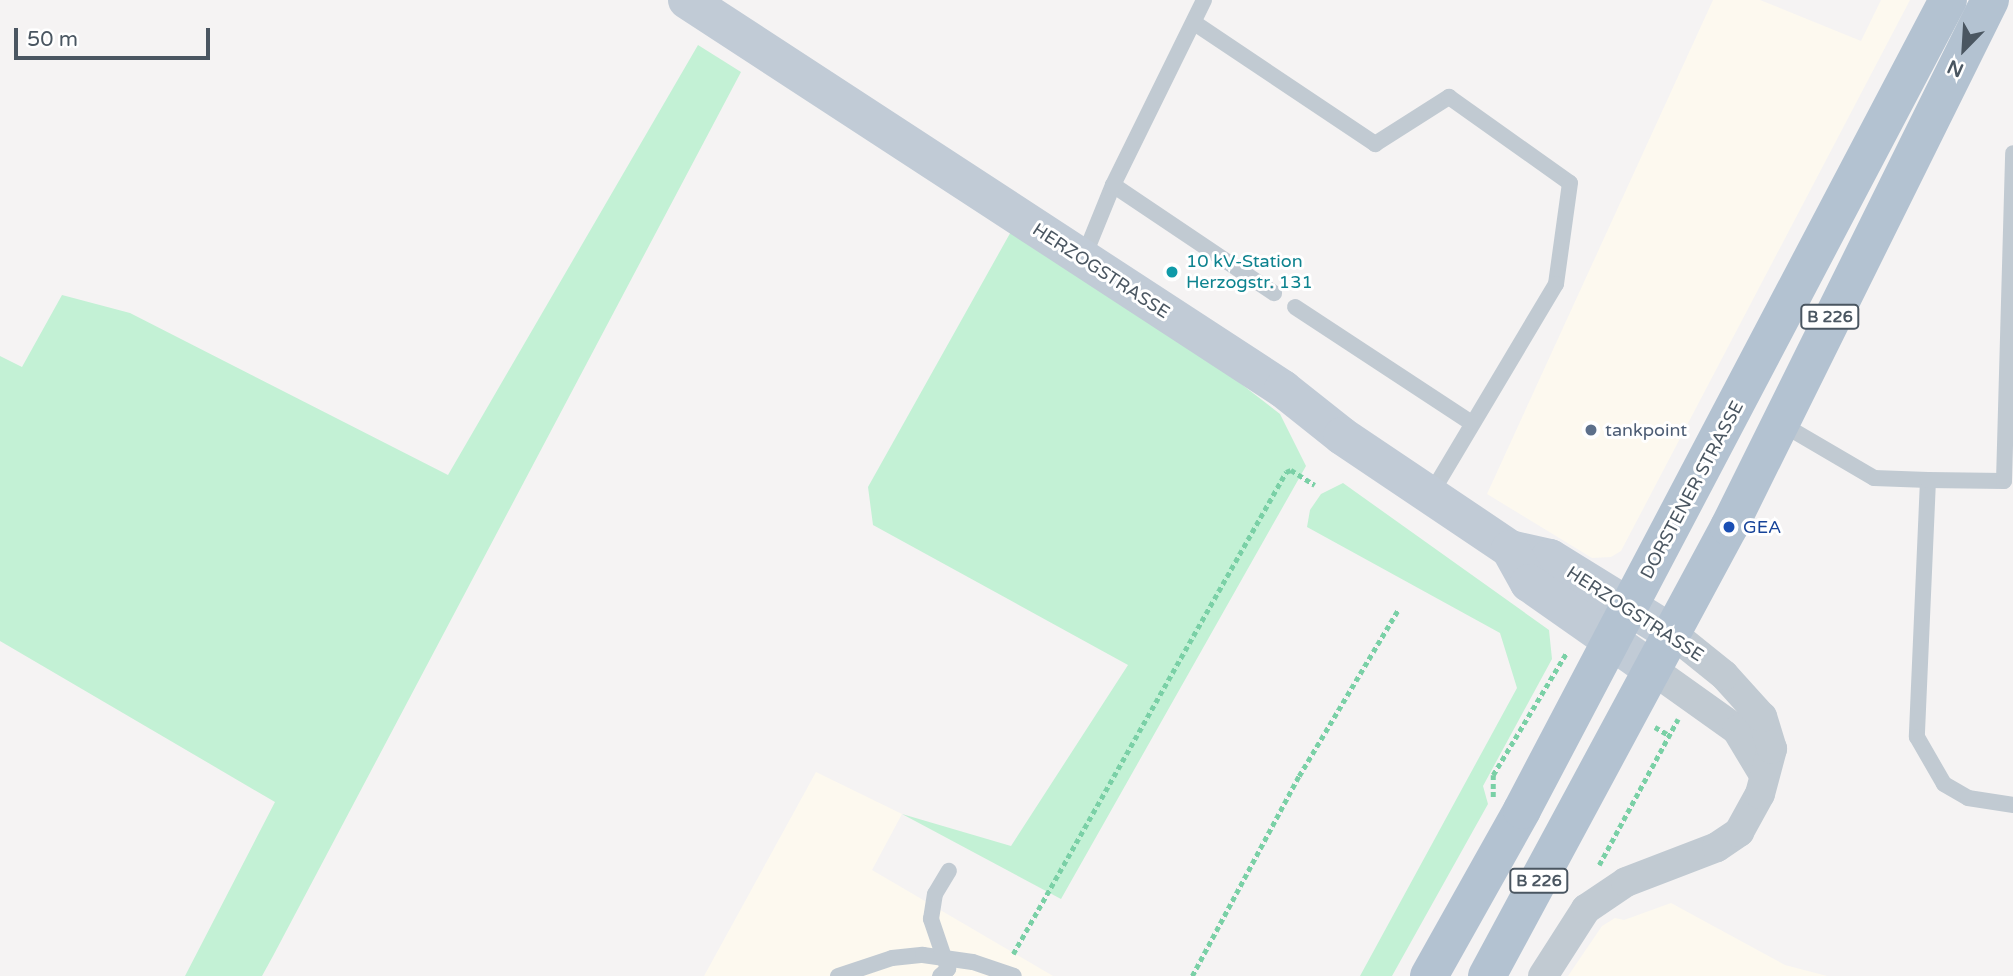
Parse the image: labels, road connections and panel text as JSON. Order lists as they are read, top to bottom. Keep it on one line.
{"streets":{"main road":["B 226","DORSTENER STRASSE"],"street":["HERZOGSTRASSE"]},"crossings":[["HERZOGSTRASSE","B 226"],["HERZOGSTRASSE","DORSTENER STRASSE"]],"places":["10 kV-Station Herzogstr. 131","tankpoint","GEA"],"scale_bar":"50 m","north":"bottom left"}
